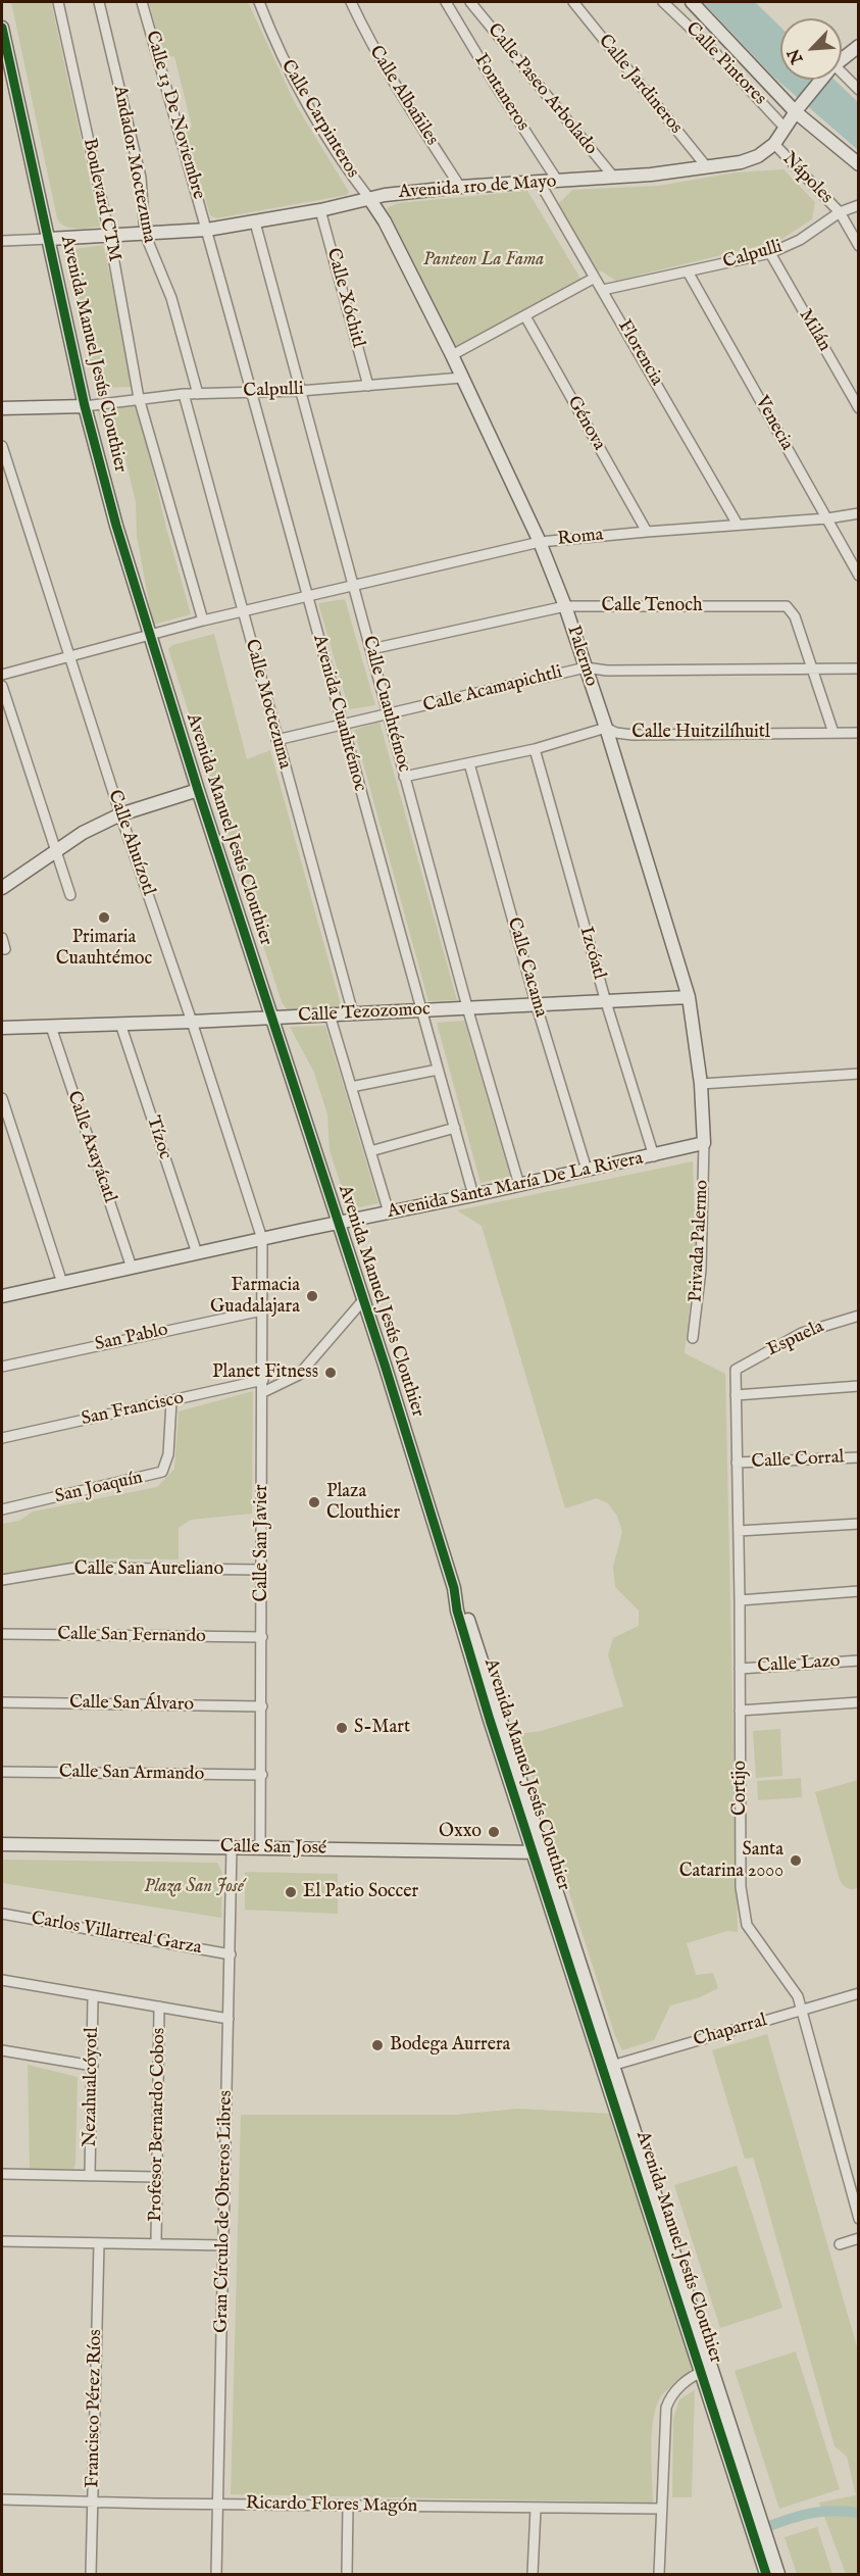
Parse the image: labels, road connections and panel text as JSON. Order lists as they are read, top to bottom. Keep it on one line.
{"streets":{"street":["Calle Pintores","Calle Jardineros","Calle Paseo Arbolado","Fontaneros","Calle Albañiles","Calle 13 De Noviembre","Calle Carpinteros","Andador Moctezuma","Nápoles","Avenida 1ro de Mayo","Boulevard CTM","Calpulli","Calle Xóchitl","Milán","Florencia","Avenida Manuel Jesús Clouthier","Génova","Venecia","Roma","Calle Tenoch","Palermo","Calle Acamapichtli","Calle Moctezuma","Calle Cuauhtémoc","Avenida Cuauhtémoc","Calle Huitzilíhuitl","Calle Ahuízotl","Izcóatl","Calle Cacama","Calle Tezozomoc","Tízoc","Calle Axayácatl","Avenida Santa María De La Rivera","Privada Palermo","San Pablo","Espuela","San Francisco","Calle Corral","San Joaquín","Calle San Javier","Calle San Aureliano","Calle San Fernando","Calle Lazo","Calle San Álvaro","Calle San Armando","Cortijo","Calle San José","Carlos Villarreal Garza","Chaparral","Nezahualcóyotl","Profesor Bernardo Cobos","Gran Círculo de Obreros Libres","Francisco Pérez Ríos","Ricardo Flores Magón"]},"crossings":[["Calle Pintores","Avenida 1ro de Mayo"],["Calle Jardineros","Avenida 1ro de Mayo"],["Calle Paseo Arbolado","Avenida 1ro de Mayo"],["Fontaneros","Avenida 1ro de Mayo"],["Calle Albañiles","Avenida 1ro de Mayo"],["Calle 13 De Noviembre","Avenida 1ro de Mayo"],["Calle 13 De Noviembre","Avenida Cuauhtémoc"],["Calle Carpinteros","Avenida 1ro de Mayo"],["Calle Carpinteros","Palermo"],["Andador Moctezuma","Avenida 1ro de Mayo"],["Andador Moctezuma","Calpulli"],["Nápoles","Avenida 1ro de Mayo"],["Nápoles","Calpulli"],["Avenida 1ro de Mayo","Boulevard CTM"],["Avenida 1ro de Mayo","Calle Xóchitl"],["Avenida 1ro de Mayo","Florencia"],["Avenida 1ro de Mayo","Avenida Manuel Jesús Clouthier"],["Avenida 1ro de Mayo","Palermo"],["Avenida 1ro de Mayo","Calle Cuauhtémoc"],["Avenida 1ro de Mayo","Avenida Cuauhtémoc"],["Boulevard CTM","Calpulli"],["Boulevard CTM","Roma"],["Calpulli","Calle Xóchitl"],["Calpulli","Milán"],["Calpulli","Florencia"],["Calpulli","Avenida Manuel Jesús Clouthier"],["Calpulli","Venecia"],["Calpulli","Palermo"],["Calpulli","Calle Moctezuma"],["Calpulli","Calle Cuauhtémoc"],["Calpulli","Avenida Cuauhtémoc"],["Florencia","Roma"],["Avenida Manuel Jesús Clouthier","Roma"],["Avenida Manuel Jesús Clouthier","Calle Tezozomoc"],["Avenida Manuel Jesús Clouthier","Avenida Santa María De La Rivera"],["Avenida Manuel Jesús Clouthier","Calle San José"],["Avenida Manuel Jesús Clouthier","Chaparral"],["Génova","Roma"],["Venecia","Roma"],["Roma","Palermo"],["Roma","Calle Moctezuma"],["Roma","Calle Cuauhtémoc"],["Roma","Avenida Cuauhtémoc"],["Roma","Calle Ahuízotl"],["Calle Tenoch","Palermo"],["Calle Tenoch","Calle Acamapichtli"],["Calle Tenoch","Calle Cuauhtémoc"],["Palermo","Calle Acamapichtli"],["Palermo","Calle Huitzilíhuitl"],["Palermo","Calle Tezozomoc"],["Palermo","Avenida Santa María De La Rivera"],["Palermo","Privada Palermo"],["Calle Acamapichtli","Calle Moctezuma"],["Calle Acamapichtli","Calle Cuauhtémoc"],["Calle Acamapichtli","Avenida Cuauhtémoc"],["Calle Moctezuma","Calle Tezozomoc"],["Calle Cuauhtémoc","Calle Huitzilíhuitl"],["Calle Cuauhtémoc","Calle Tezozomoc"],["Calle Cuauhtémoc","Avenida Santa María De La Rivera"],["Avenida Cuauhtémoc","Calle Tezozomoc"],["Avenida Cuauhtémoc","Avenida Santa María De La Rivera"],["Calle Huitzilíhuitl","Izcóatl"],["Calle Huitzilíhuitl","Calle Cacama"],["Calle Ahuízotl","Calle Tezozomoc"],["Calle Ahuízotl","Avenida Santa María De La Rivera"],["Calle Ahuízotl","Calle San Javier"],["Izcóatl","Calle Tezozomoc"],["Izcóatl","Avenida Santa María De La Rivera"],["Calle Cacama","Calle Tezozomoc"],["Calle Cacama","Avenida Santa María De La Rivera"],["Calle Tezozomoc","Tízoc"],["Calle Tezozomoc","Calle Axayácatl"],["Tízoc","Avenida Santa María De La Rivera"],["Calle Axayácatl","Avenida Santa María De La Rivera"],["Avenida Santa María De La Rivera","Privada Palermo"],["Avenida Santa María De La Rivera","Calle San Javier"],["San Pablo","Calle San Javier"],["Espuela","Cortijo"],["San Francisco","San Joaquín"],["San Francisco","Calle San Javier"],["Calle Corral","Cortijo"],["Calle San Javier","Calle San Aureliano"],["Calle San Javier","Calle San Fernando"],["Calle San Javier","Calle San Álvaro"],["Calle San Javier","Calle San Armando"],["Calle San Javier","Calle San José"],["Calle Lazo","Cortijo"],["Cortijo","Chaparral"],["Calle San José","Gran Círculo de Obreros Libres"],["Carlos Villarreal Garza","Gran Círculo de Obreros Libres"],["Gran Círculo de Obreros Libres","Ricardo Flores Magón"],["Francisco Pérez Ríos","Ricardo Flores Magón"]],"parks":["Panteon La Fama","Plaza San José"],"places":["Primaria Cuauhtémoc","Farmacia Guadalajara","Planet Fitness","Plaza Clouthier","S-Mart","Oxxo","Santa Catarina 2000","El Patio Soccer","Bodega Aurrera"],"north":"bottom left"}
